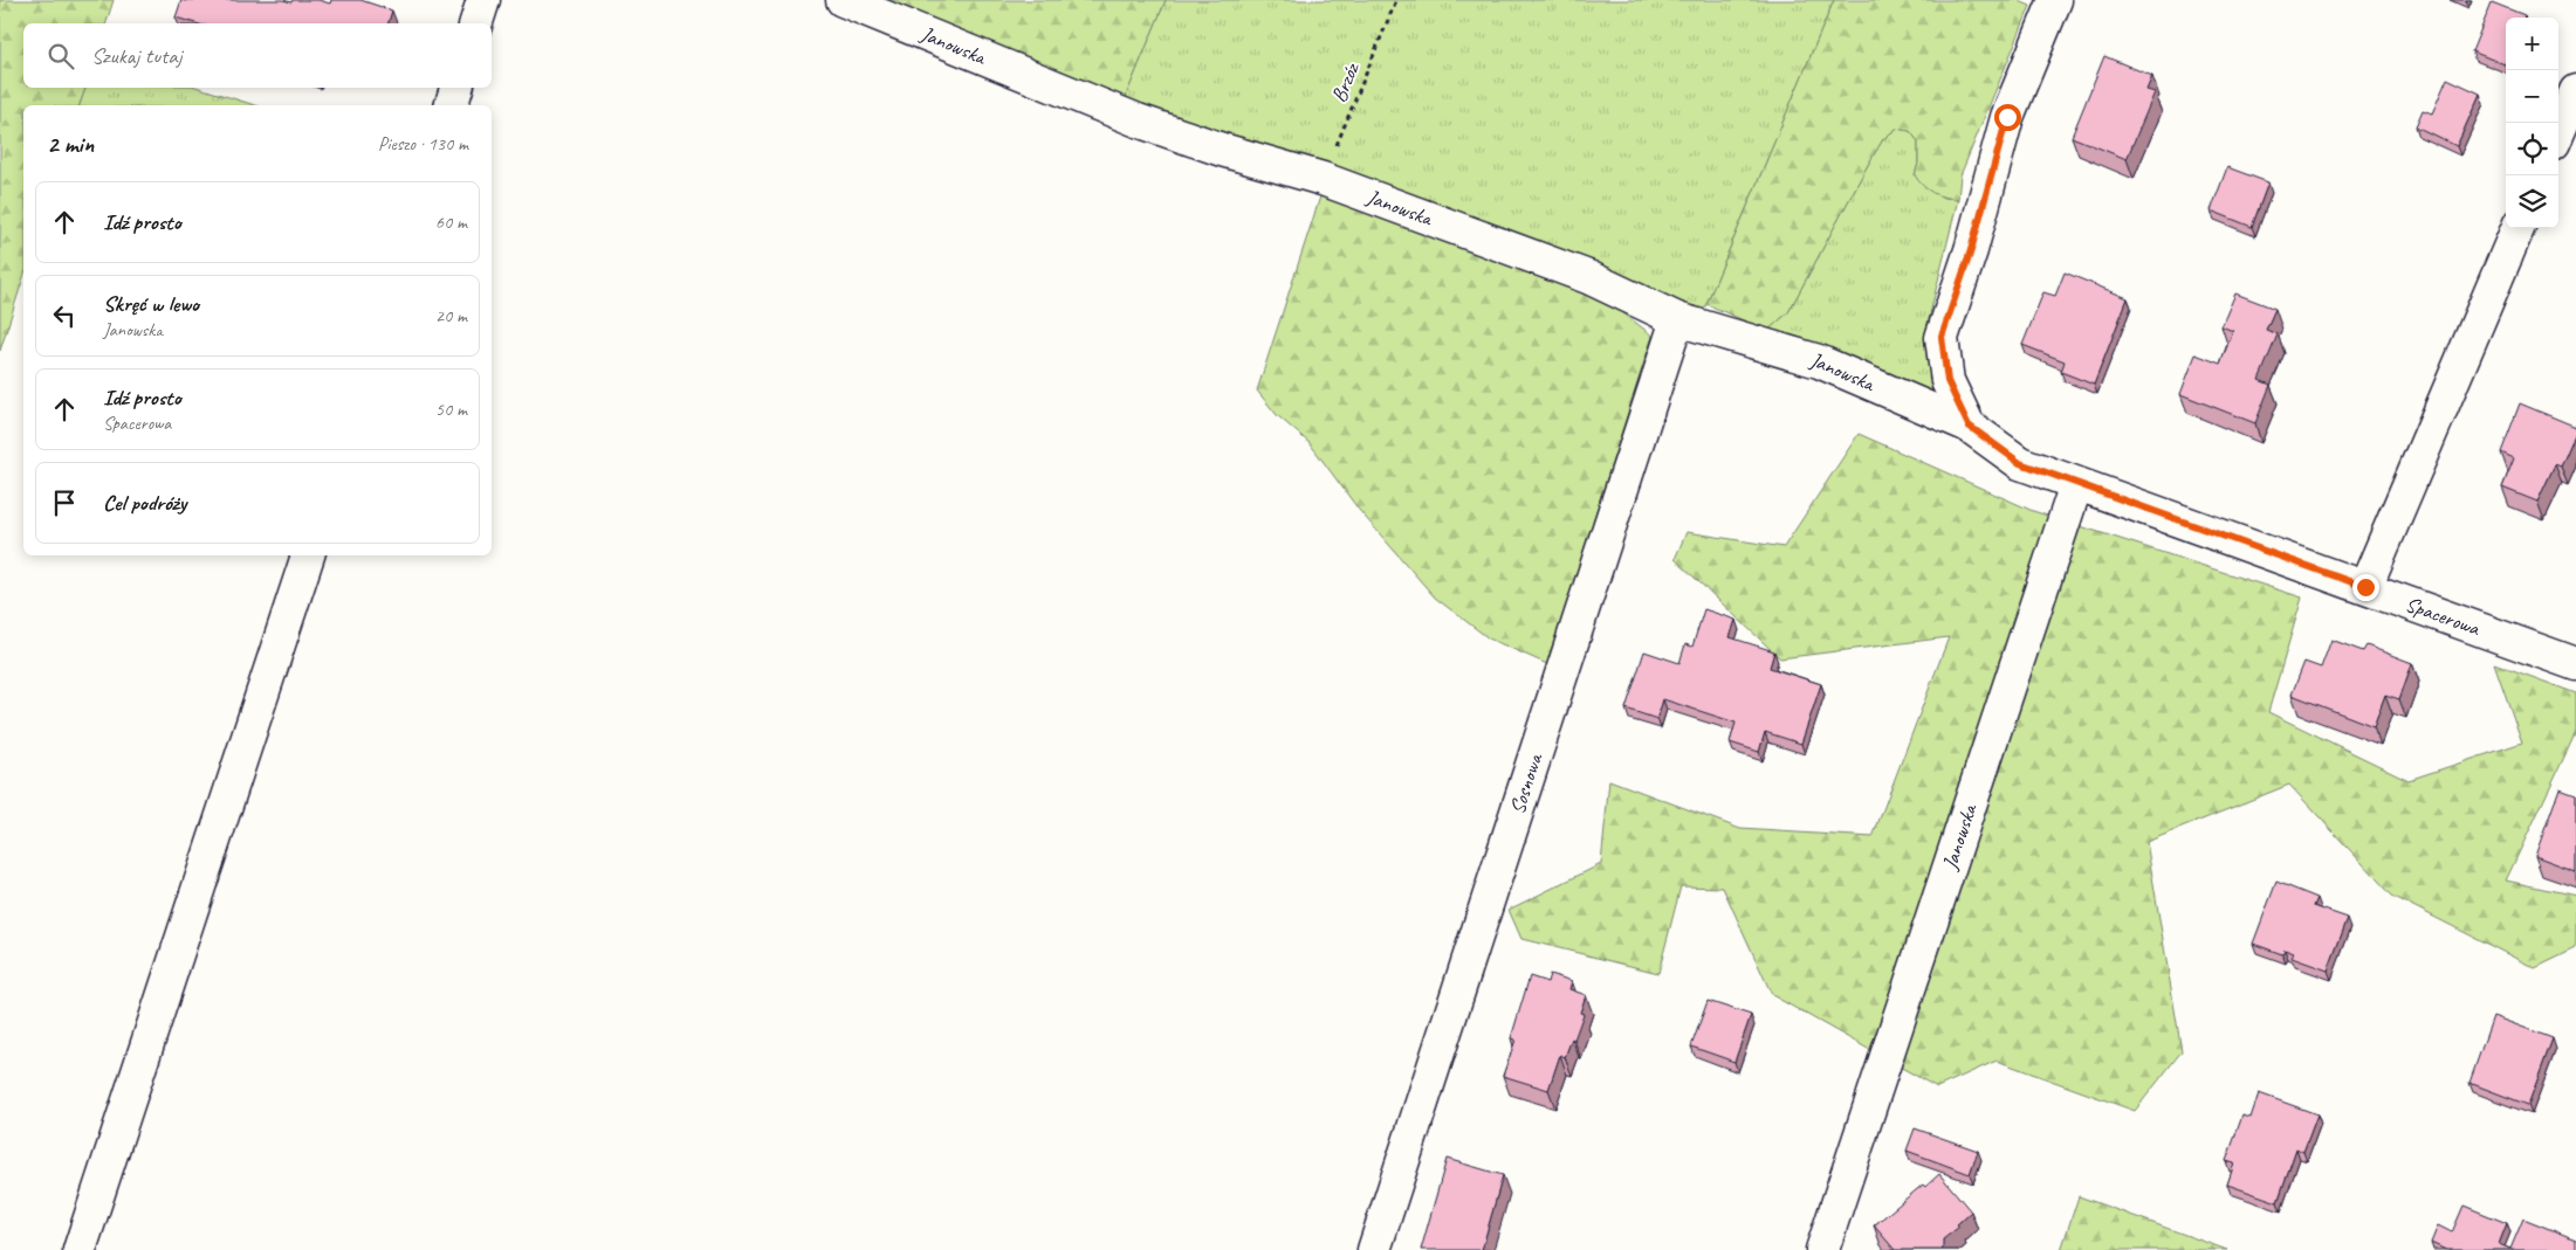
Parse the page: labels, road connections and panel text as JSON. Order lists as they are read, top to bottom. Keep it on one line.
{"streets":{"street":["Janowska","Spacerowa","Sosnowa"],"path":["Brzóz"]},"crossings":[["Janowska","Brzóz"],["Janowska","Spacerowa"],["Janowska","Sosnowa"]],"page":{"map_buttons":["+","−"],"search":"Szukaj tutaj","heading":["2 min","Pieszo · 130 m"],"list":[["Idź prosto","60 m"],["Skręć w lewo","Janowska","20 m"],["Idź prosto","Spacerowa","50 m"],"Cel podróży"]}}
